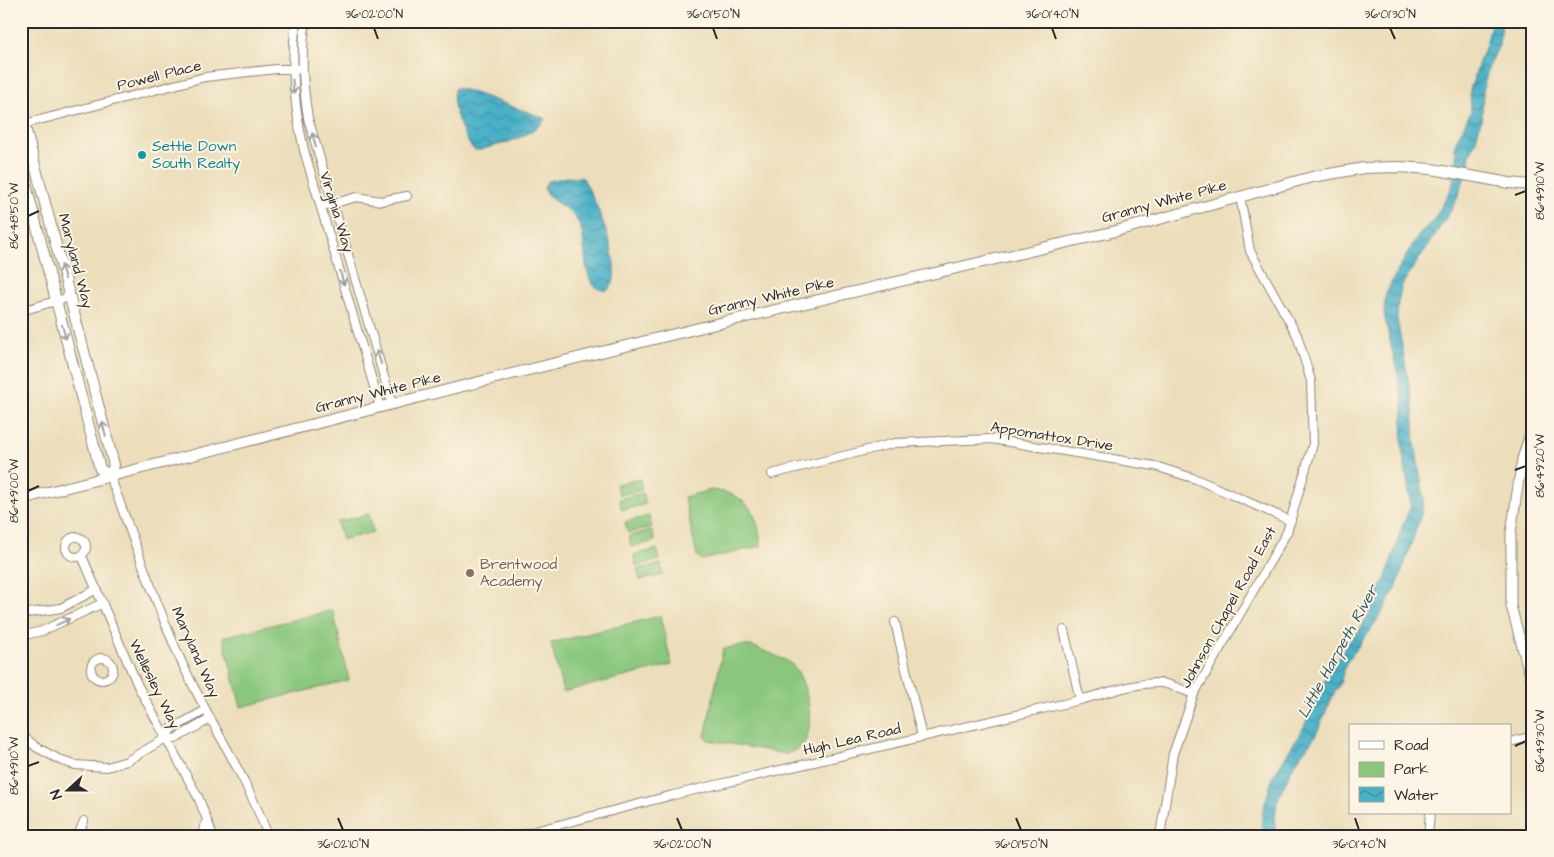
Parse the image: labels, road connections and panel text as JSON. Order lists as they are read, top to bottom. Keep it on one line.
{"streets":{"main road":["Granny White Pike","Maryland Way"],"street":["Powell Place","Virginia Way","Appomattox Drive","Johnson Chapel Road East","Wellesley Way","High Lea Road"]},"crossings":[["Powell Place","Virginia Way"],["Powell Place","Maryland Way"],["Granny White Pike","Virginia Way"],["Granny White Pike","Maryland Way"],["Granny White Pike","Johnson Chapel Road East"],["Appomattox Drive","Johnson Chapel Road East"],["Johnson Chapel Road East","High Lea Road"]],"water":["Little Harpeth River"],"places":["Settle Down South Realty","Brentwood Academy"],"legend":["Road","Park","Water"],"north":"left","coordinates":["36°02'00\"N","36°01'50\"N","36°01'40\"N","36°01'30\"N","86°49'10\"W","86°48'50\"W","86°49'20\"W","86°49'00\"W","86°49'30\"W","36°02'10\"N"]}
